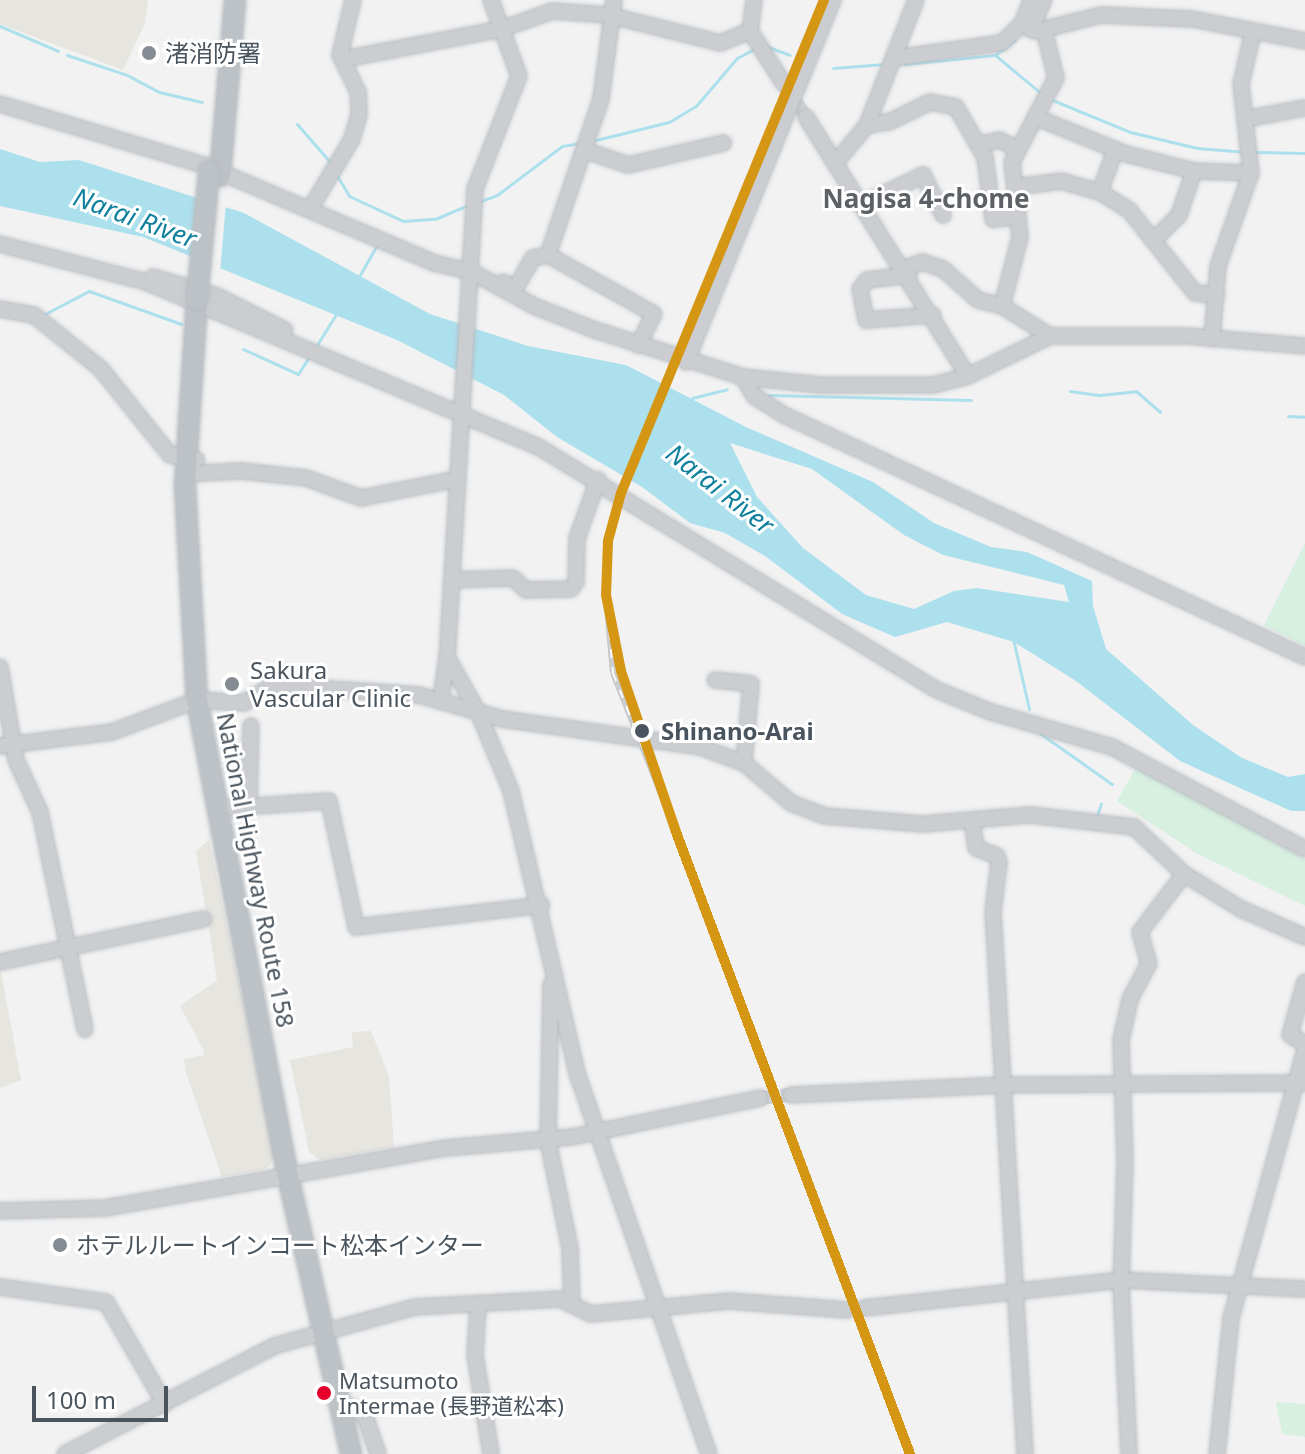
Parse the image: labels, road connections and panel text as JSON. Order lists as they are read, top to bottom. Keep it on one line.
{"streets":{"highway":["National Highway Route 158"]},"districts":["Nagisa 4-chome"],"water":["Narai River"],"places":["渚消防署","Sakura Vascular Clinic","Shinano-Arai","ホテルルートインコート松本インター","Matsumoto Intermae (長野道松本)"],"scale_bar":"100 m"}
